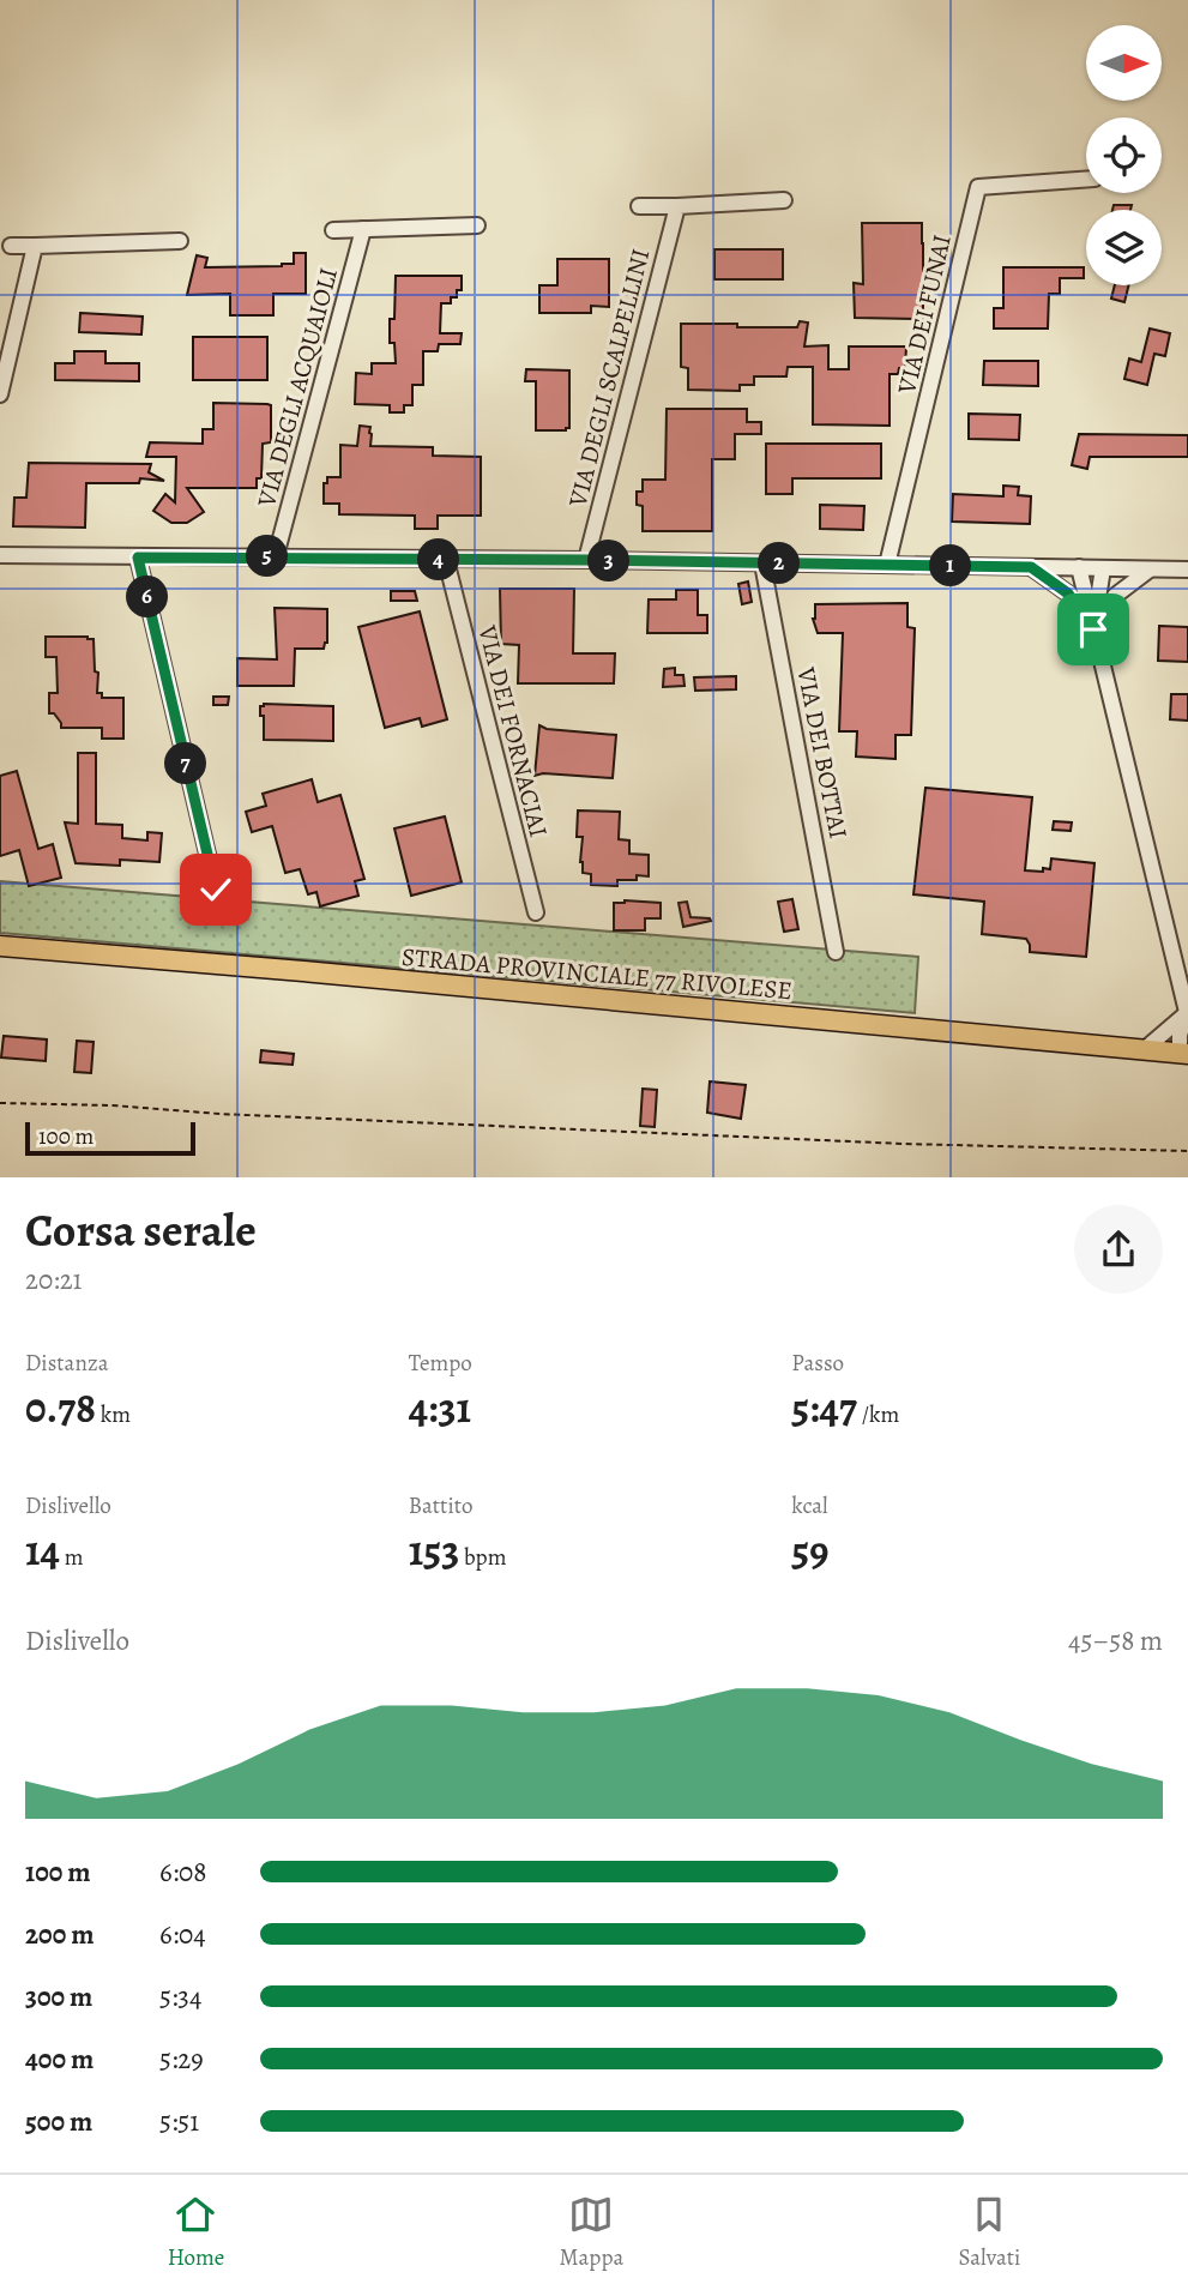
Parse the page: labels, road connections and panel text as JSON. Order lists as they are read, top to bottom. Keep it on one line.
{"streets":{"main road":["STRADA PROVINCIALE 77 RIVOLESE"],"street":["VIA DEI FUNAI","VIA DEGLI SCALPELLINI","VIA DEGLI ACQUAIOLI","VIA DEI FORNACIAI","VIA DEI BOTTAI"]},"scale_bar":"100 m","north":"right","page":{"pins":["5","4","3","2","1","6","7"],"scale":"100 m","heading":["Corsa serale","20:21"],"stats":[["Distanza","0.78 km"],["Tempo","4:31"],["Passo","5:47 /km"],["Dislivello","14 m"],["Battito","153 bpm"],["kcal","59"]],"chart":["Dislivello","45–58 m"],"list":[{"name":"100 m","note":"6:08"},{"name":"200 m","note":"6:04"},{"name":"300 m","note":"5:34"},{"name":"400 m","note":"5:29"},{"name":"500 m","note":"5:51"}],"tabs":["Home","Mappa","Salvati"]}}
